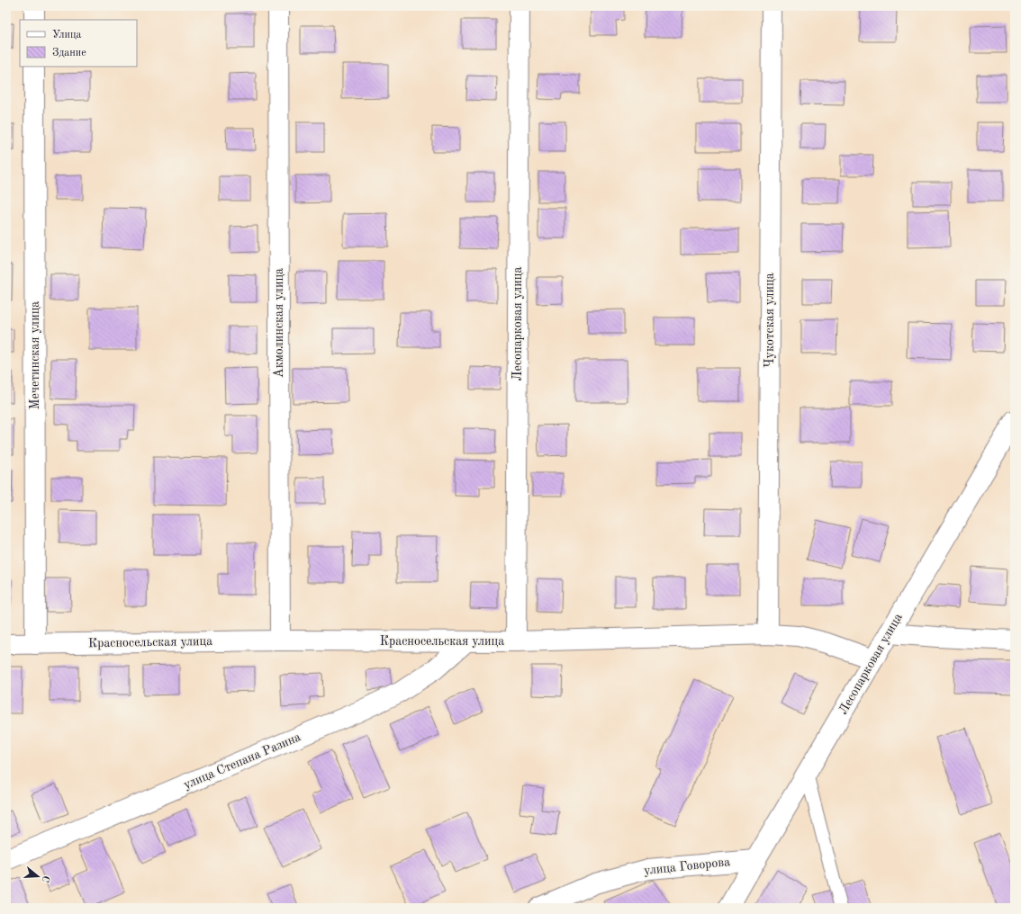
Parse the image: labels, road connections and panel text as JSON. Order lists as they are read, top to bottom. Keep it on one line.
{"streets":{"street":["Чукотская улица","Акмолинская улица","Лесопарковая улица","Мечетинская улица","Красносельская улица","улица Степана Разина","улица Говорова"]},"crossings":[["Чукотская улица","Красносельская улица"],["Акмолинская улица","Красносельская улица"],["Лесопарковая улица","Красносельская улица"],["Лесопарковая улица","улица Говорова"],["Мечетинская улица","Красносельская улица"],["Красносельская улица","улица Степана Разина"]],"legend":["Улица","Здание"],"north":"right"}
